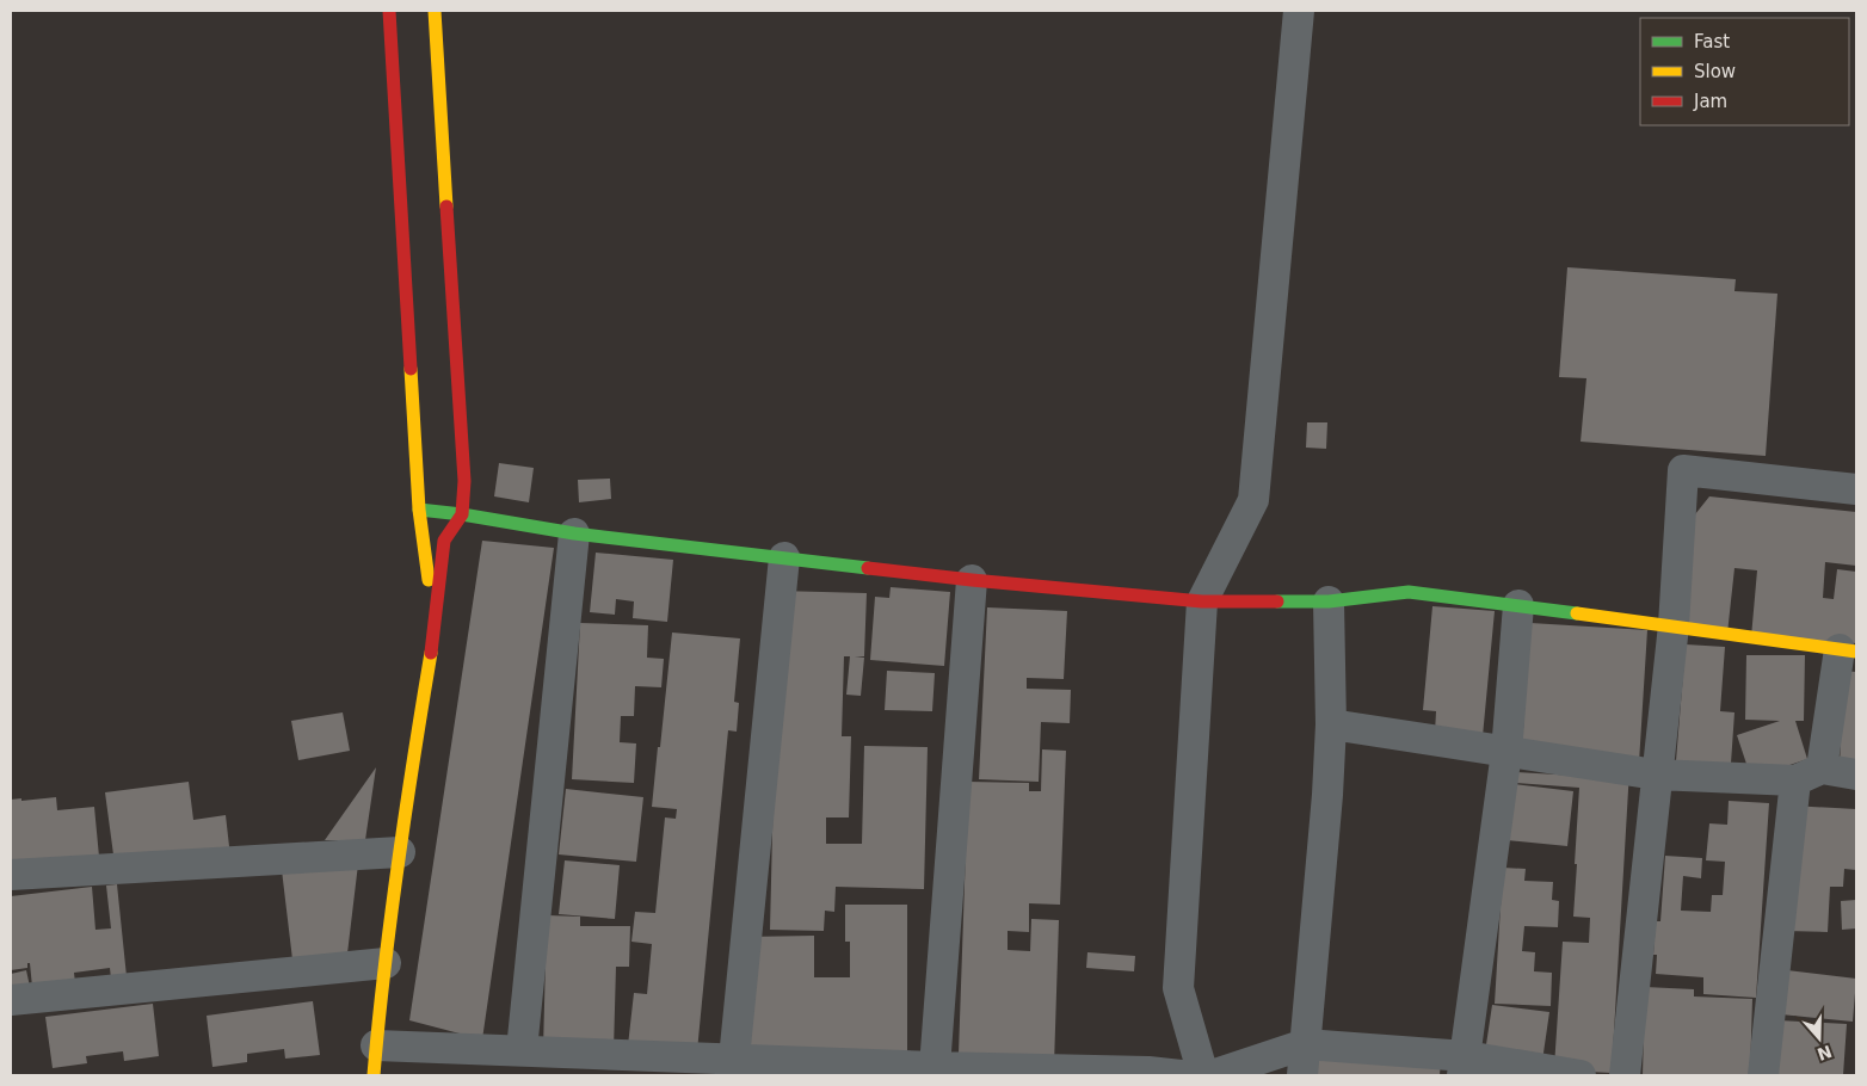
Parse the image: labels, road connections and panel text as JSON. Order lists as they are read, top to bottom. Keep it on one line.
{"legend":["Fast","Slow","Jam"],"north":"bottom"}
